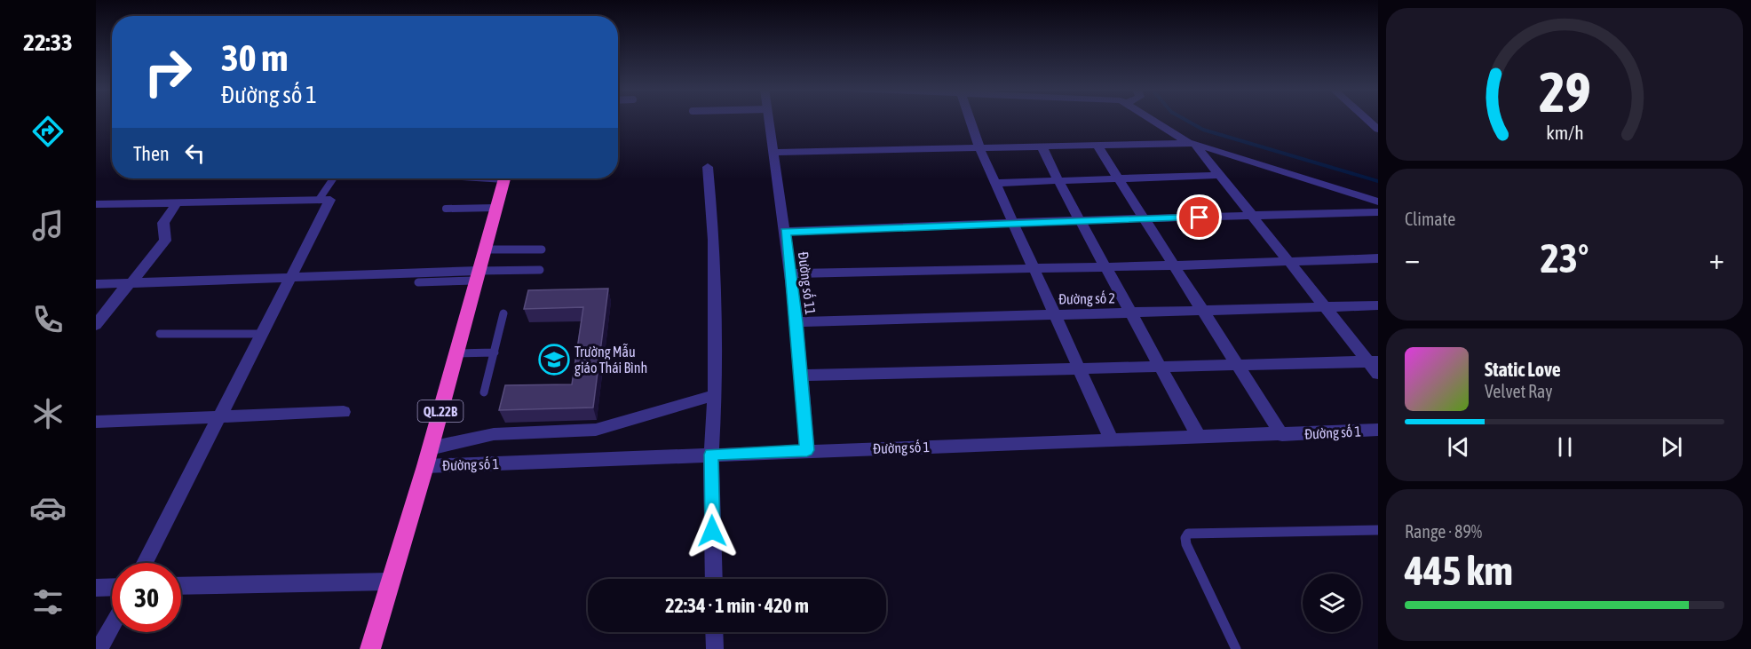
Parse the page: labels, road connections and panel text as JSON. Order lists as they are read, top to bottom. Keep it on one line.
{"streets":{"highway":["QL.22B"],"street":["Đường số 11","Đường số 2","Đường số 1"]},"crossings":[["Đường số 11","Đường số 2"],["Đường số 11","Đường số 1"],["QL.22B","Đường số 1"]],"places":{"school or university":["Trường Mẫu giáo Thái Bình"]},"page":{"tabs":"22:33","turn":["30 m","Đường số 1"],"then":"Then","tile":["Climate",["Range · 89%","445 km"]],"heat":["−","23°","+"],"song":["Static Love","Velvet Ray"],"limit":"30","trip":"22:34 · 1 min · 420 m","gauge":["29","km/h"]}}
